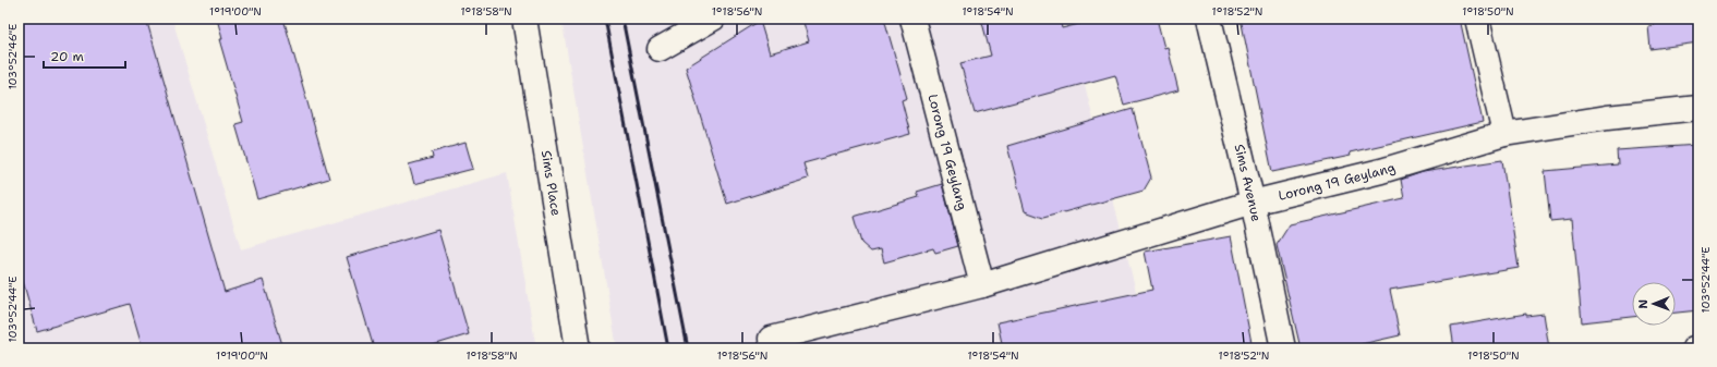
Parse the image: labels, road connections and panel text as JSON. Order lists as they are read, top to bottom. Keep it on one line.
{"streets":{"street":["Lorong 19 Geylang","Sims Avenue","Sims Place"]},"crossings":[["Lorong 19 Geylang","Sims Avenue"]],"scale_bar":"20 m","north":"left","coordinates":["1°19'00\"N","1°18'58\"N","1°18'56\"N","1°18'54\"N","1°18'52\"N","1°18'50\"N","103°52'46\"E","103°52'44\"E"]}
